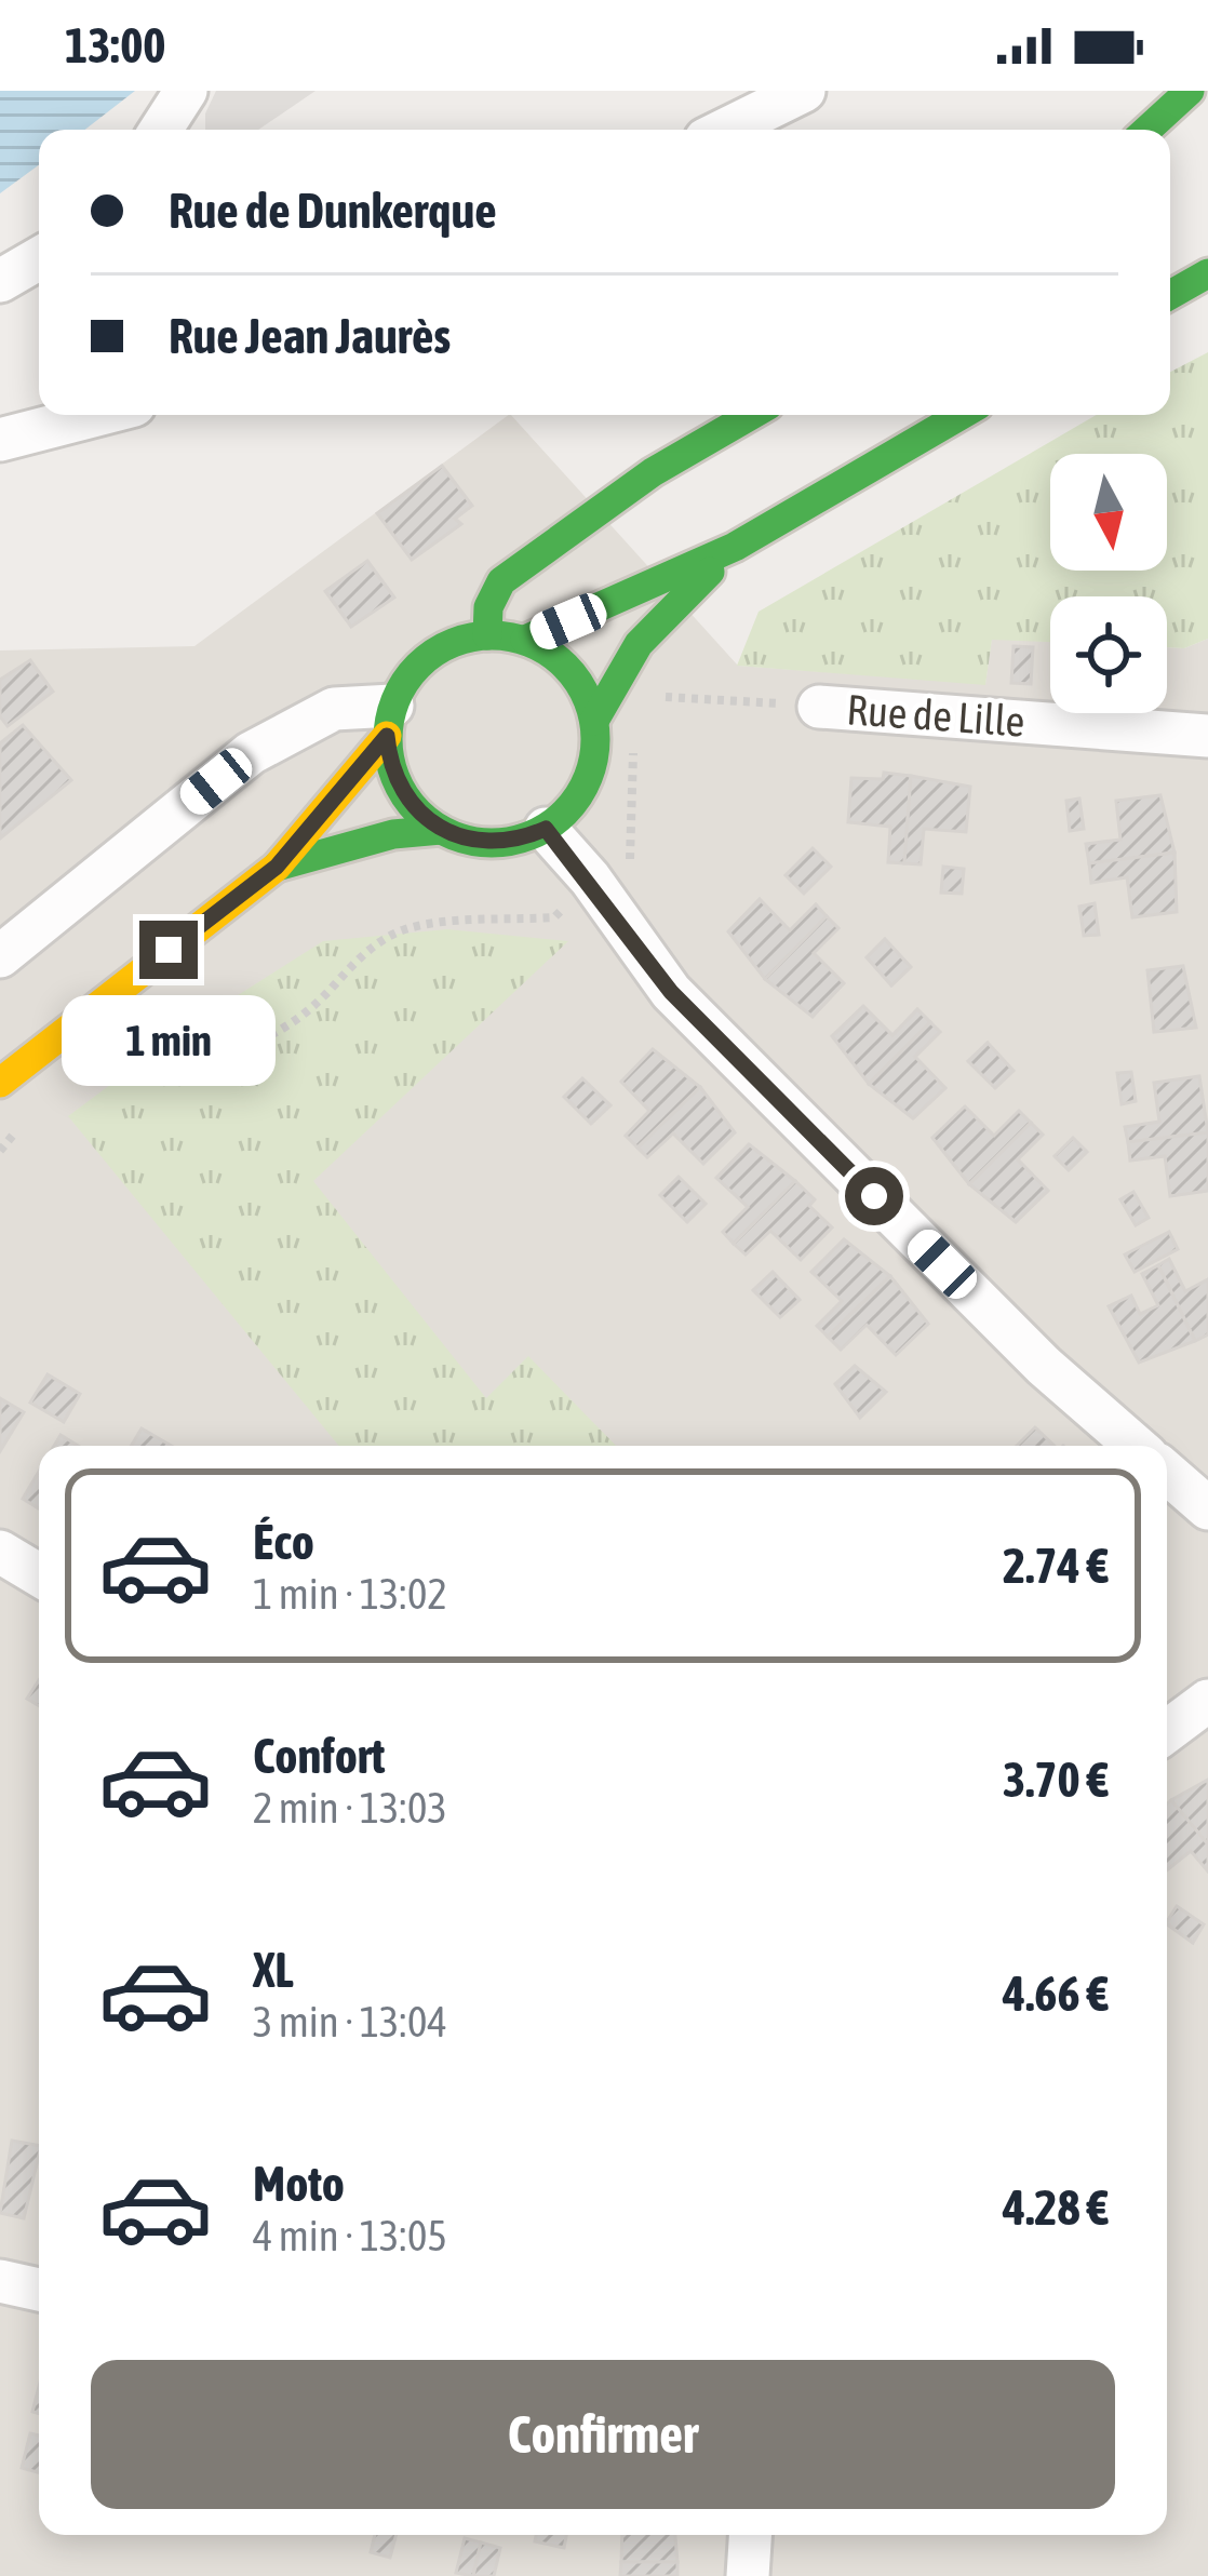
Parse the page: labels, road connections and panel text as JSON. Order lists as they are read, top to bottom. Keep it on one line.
{"streets":{"street":["Rue de Lille"]},"north":"bottom","page":{"status":"13:00","banner":["Rue de Dunkerque","Rue Jean Jaurès"],"bubble":"1 min","list":[{"name":"Éco","note":"1 min · 13:02","value":"2.74 €"},{"name":"Confort","note":"2 min · 13:03","value":"3.70 €"},{"name":"XL","note":"3 min · 13:04","value":"4.66 €"},{"name":"Moto","note":"4 min · 13:05","value":"4.28 €"}],"buttons":"Confirmer"}}
